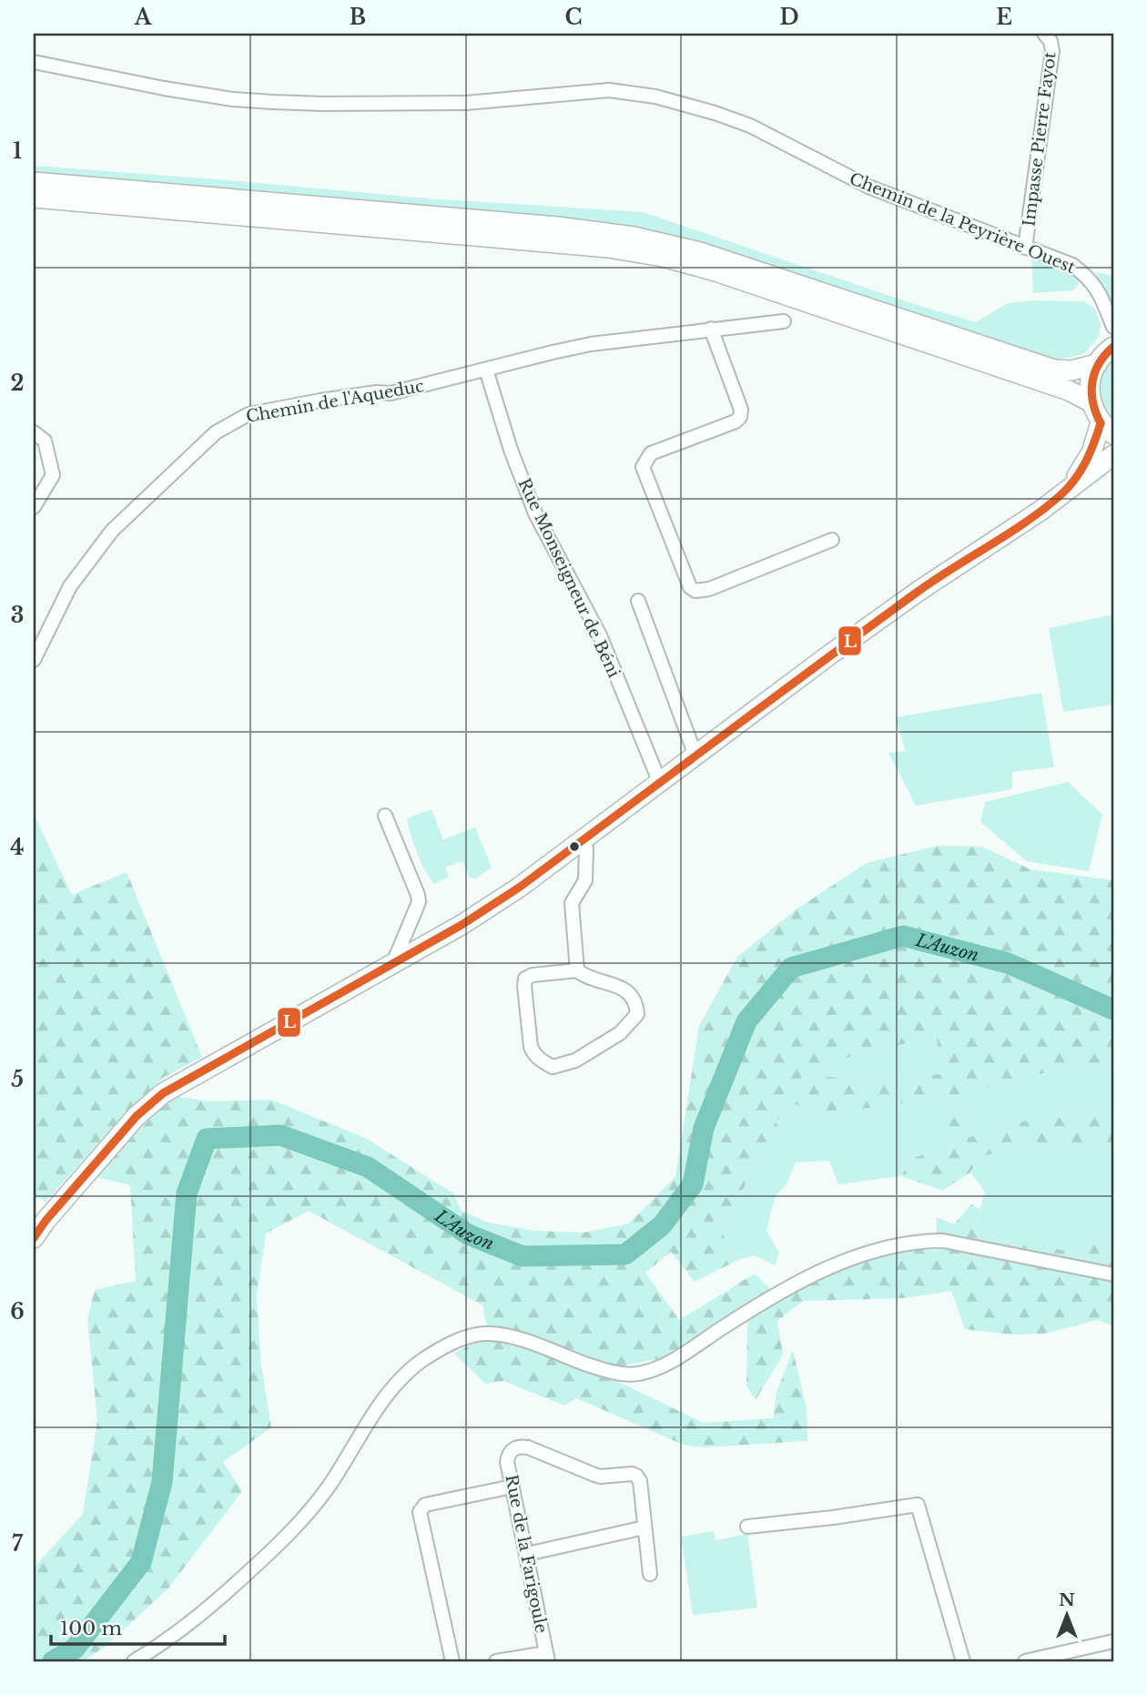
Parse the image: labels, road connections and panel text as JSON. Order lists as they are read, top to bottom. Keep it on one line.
{"streets":{"street":["Impasse Pierre Fayot","Chemin de la Peyrière Ouest","Chemin de l'Aqueduc","Rue Monseigneur de Béni","Rue de la Farigoule"]},"crossings":[["Impasse Pierre Fayot","Chemin de la Peyrière Ouest"],["Chemin de l'Aqueduc","Rue Monseigneur de Béni"]],"water":["L'Auzon"],"lines":["transit line L"],"scale_bar":"100 m","north":"top","grid":{"columns":["A","B","C","D","E"],"rows":["1","2","3","4","5","6","7"]}}
